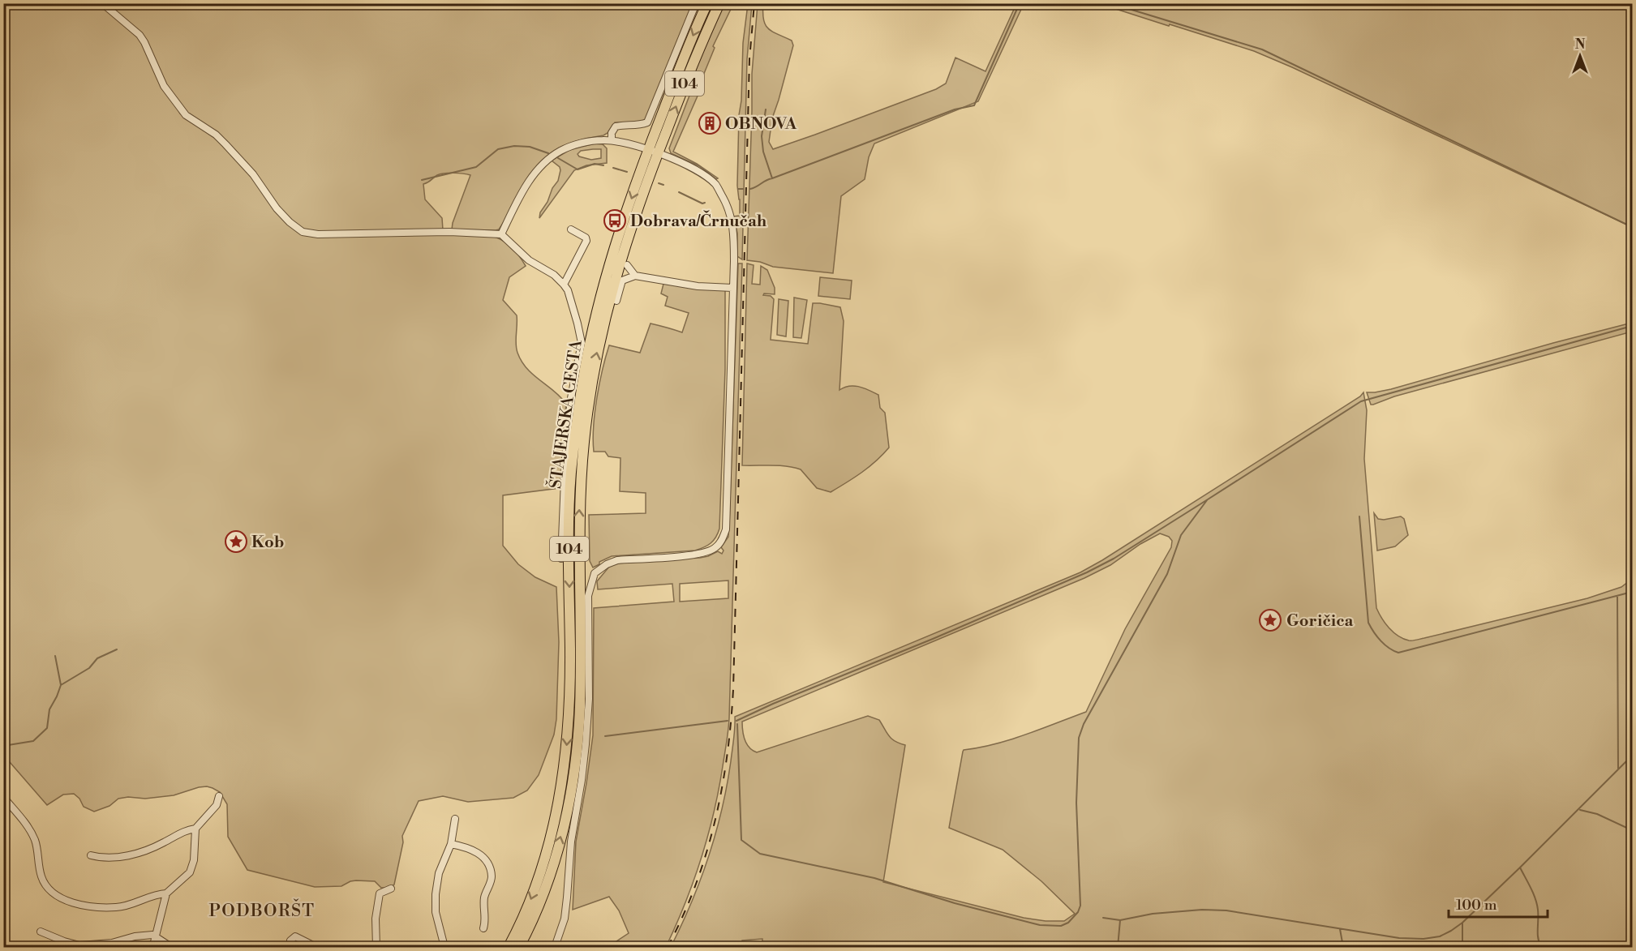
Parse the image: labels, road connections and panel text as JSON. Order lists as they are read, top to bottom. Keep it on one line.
{"streets":{"main road":["104","ŠTAJERSKA CESTA"]},"districts":["PODBORŠT"],"places":{"building":["OBNOVA"],"bus stop":["Dobrava/Črnučah"],"place":["Kob","Goričica"]},"scale_bar":"100 m","north":"top"}
